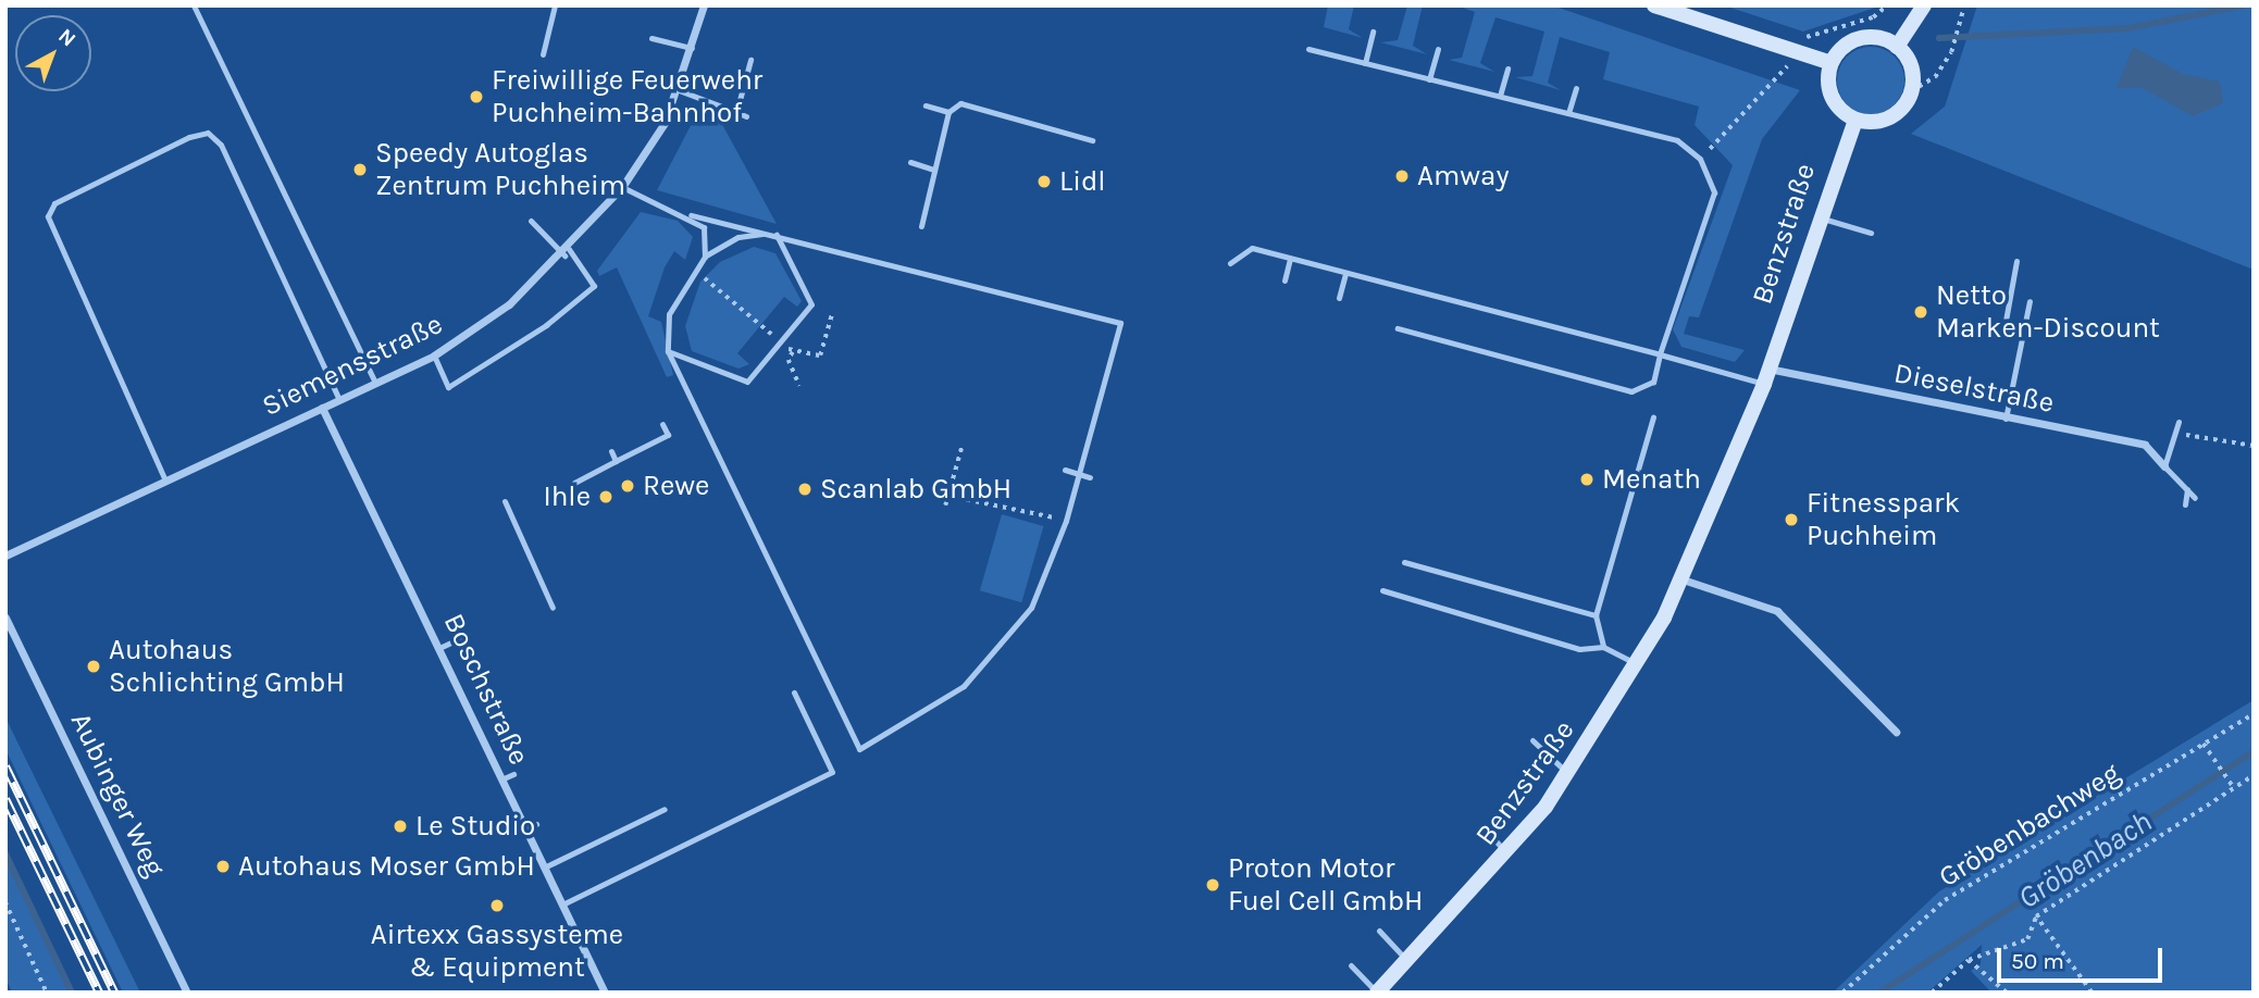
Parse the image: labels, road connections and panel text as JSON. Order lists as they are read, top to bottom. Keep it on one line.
{"streets":{"street":["Benzstraße","Siemensstraße","Dieselstraße","Boschstraße","Aubinger Weg"],"path":["Gröbenbachweg"]},"crossings":[["Benzstraße","Dieselstraße"],["Siemensstraße","Boschstraße"]],"water":["Gröbenbach"],"places":["Freiwillige Feuerwehr Puchheim-Bahnhof","Speedy Autoglas Zentrum Puchheim","Amway","Lidl","Netto Marken-Discount","Menath","Rewe","Scanlab GmbH","Ihle","Fitnesspark Puchheim","Autohaus Schlichting GmbH","Le Studio","Autohaus Moser GmbH","Proton Motor Fuel Cell GmbH","Airtexx Gassysteme & Equipment"],"scale_bar":"50 m","north":"top right"}
